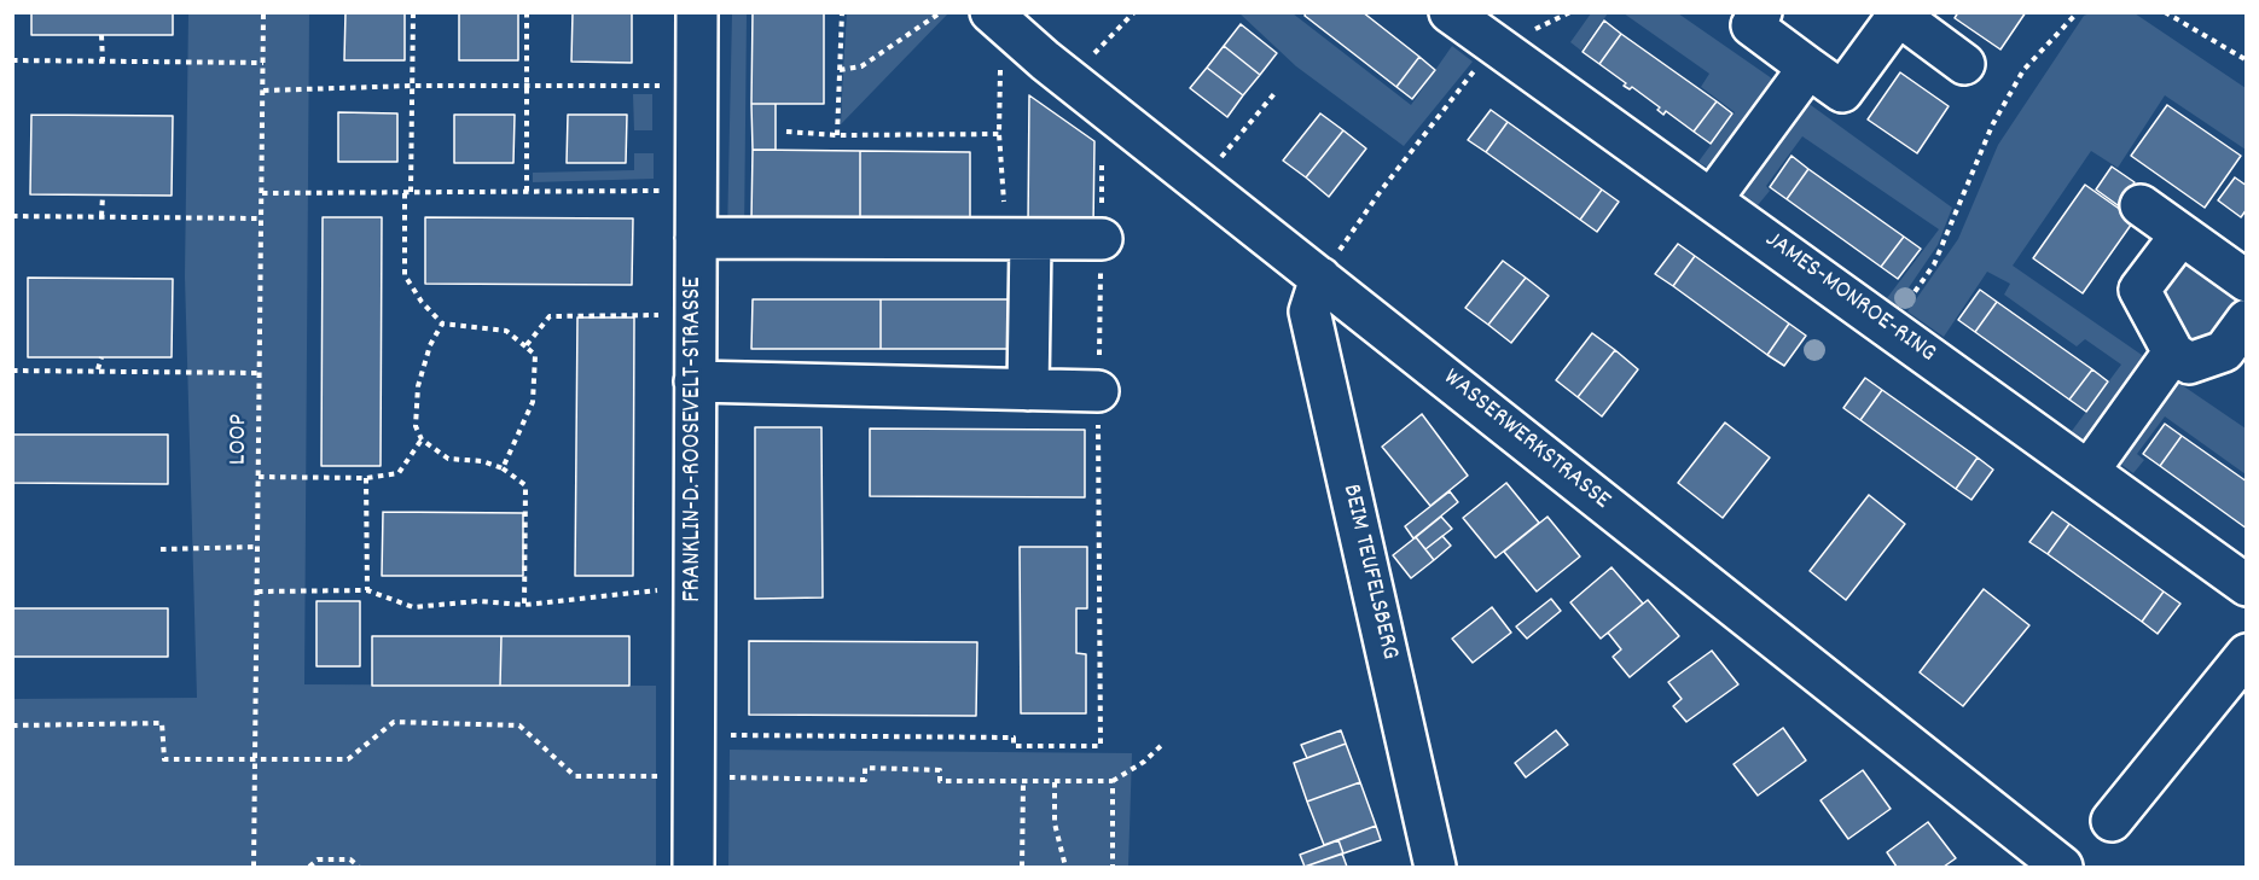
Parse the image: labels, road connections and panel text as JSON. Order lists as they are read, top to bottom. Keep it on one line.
{"streets":{"street":["JAMES-MONROE-RING","FRANKLIN-D.-ROOSEVELT-STRASSE","WASSERWERKSTRASSE","BEIM TEUFELSBERG"],"path":["LOOP"]},"crossings":[["WASSERWERKSTRASSE","BEIM TEUFELSBERG"]]}
